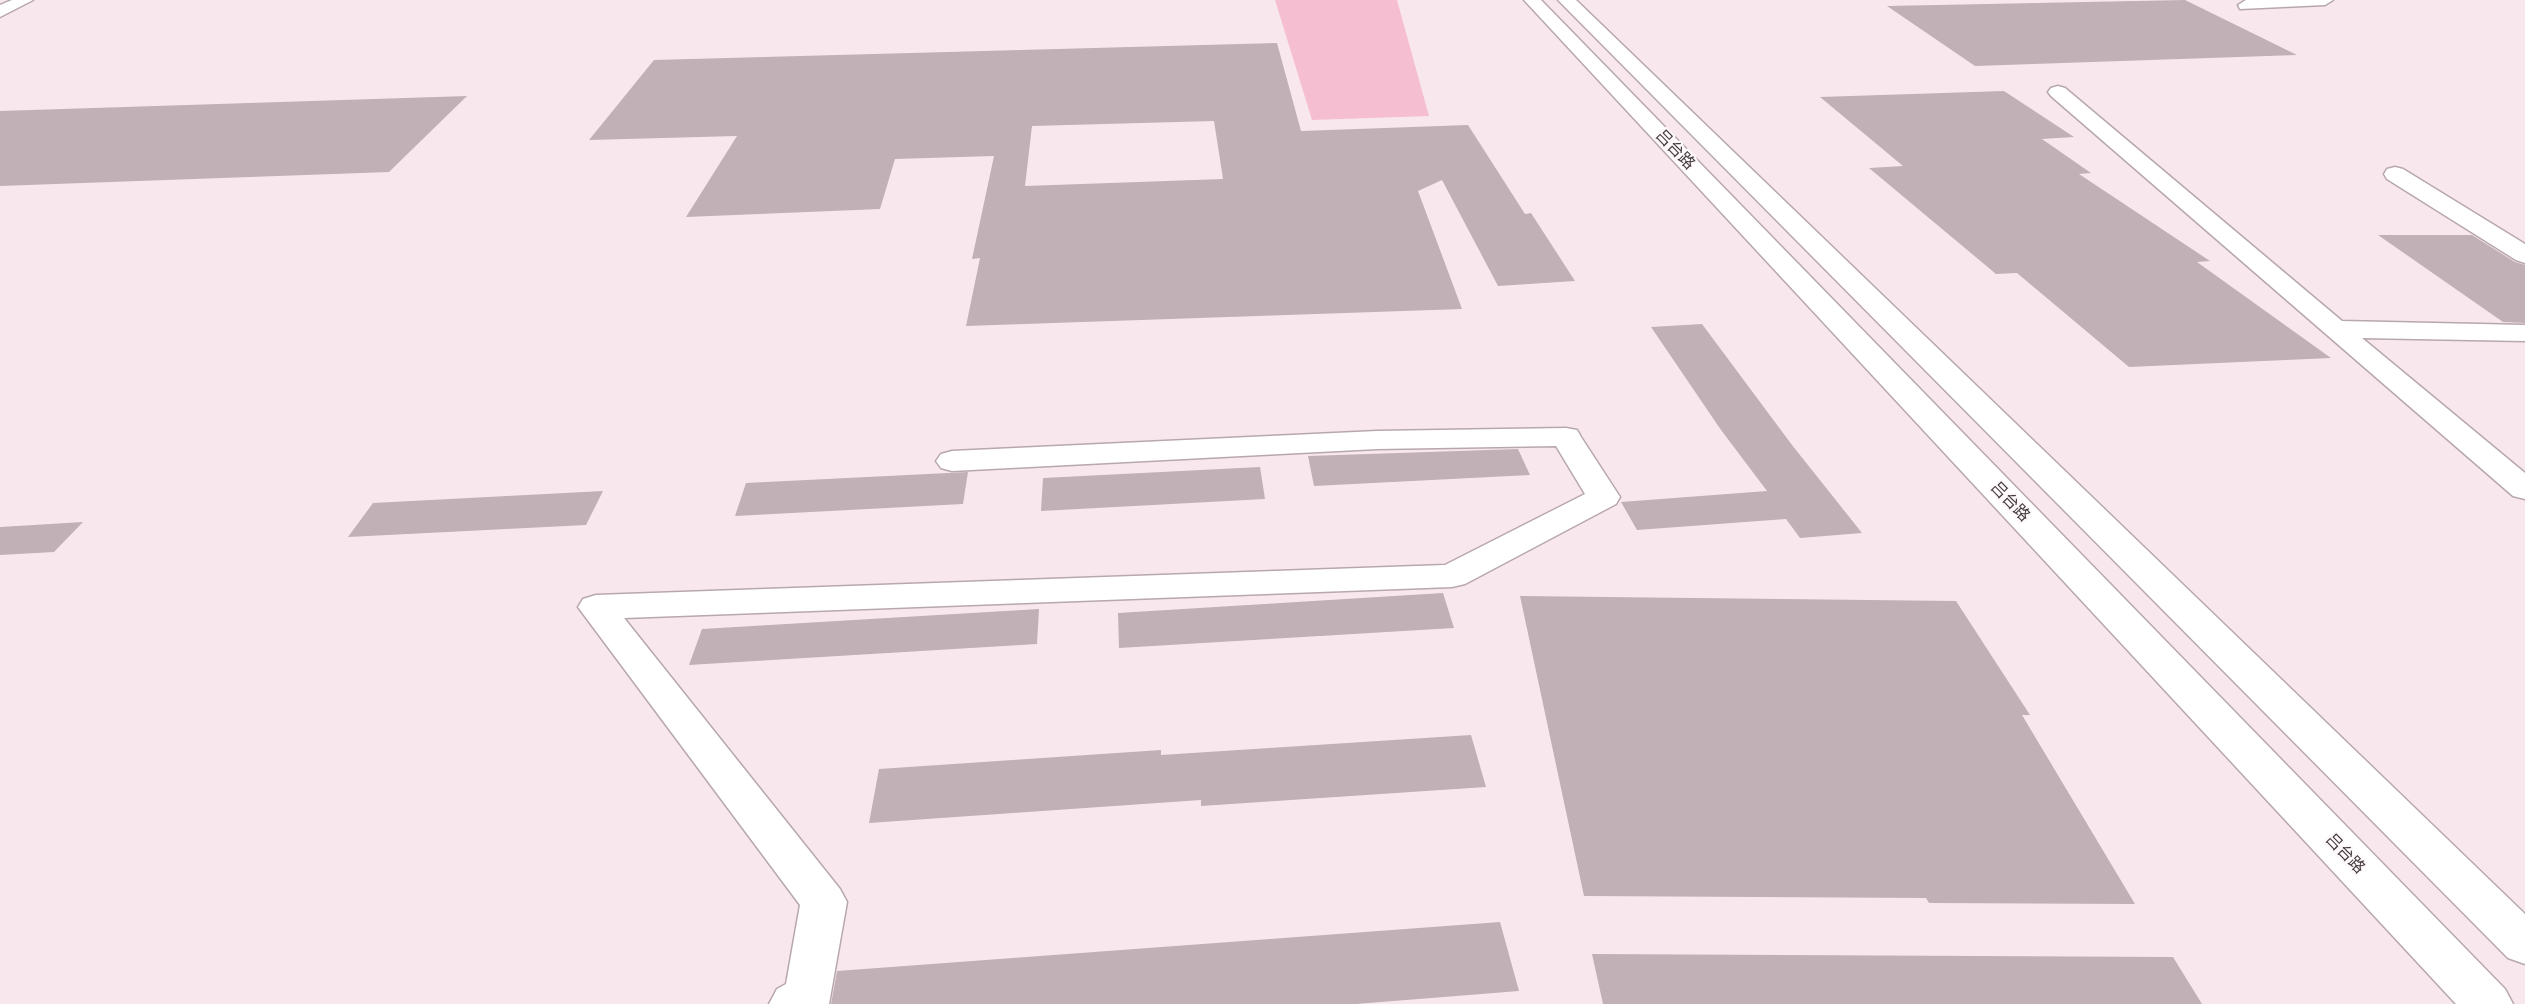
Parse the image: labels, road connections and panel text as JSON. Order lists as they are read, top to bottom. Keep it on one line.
{"streets":{"main road":["吕台路"]}}
